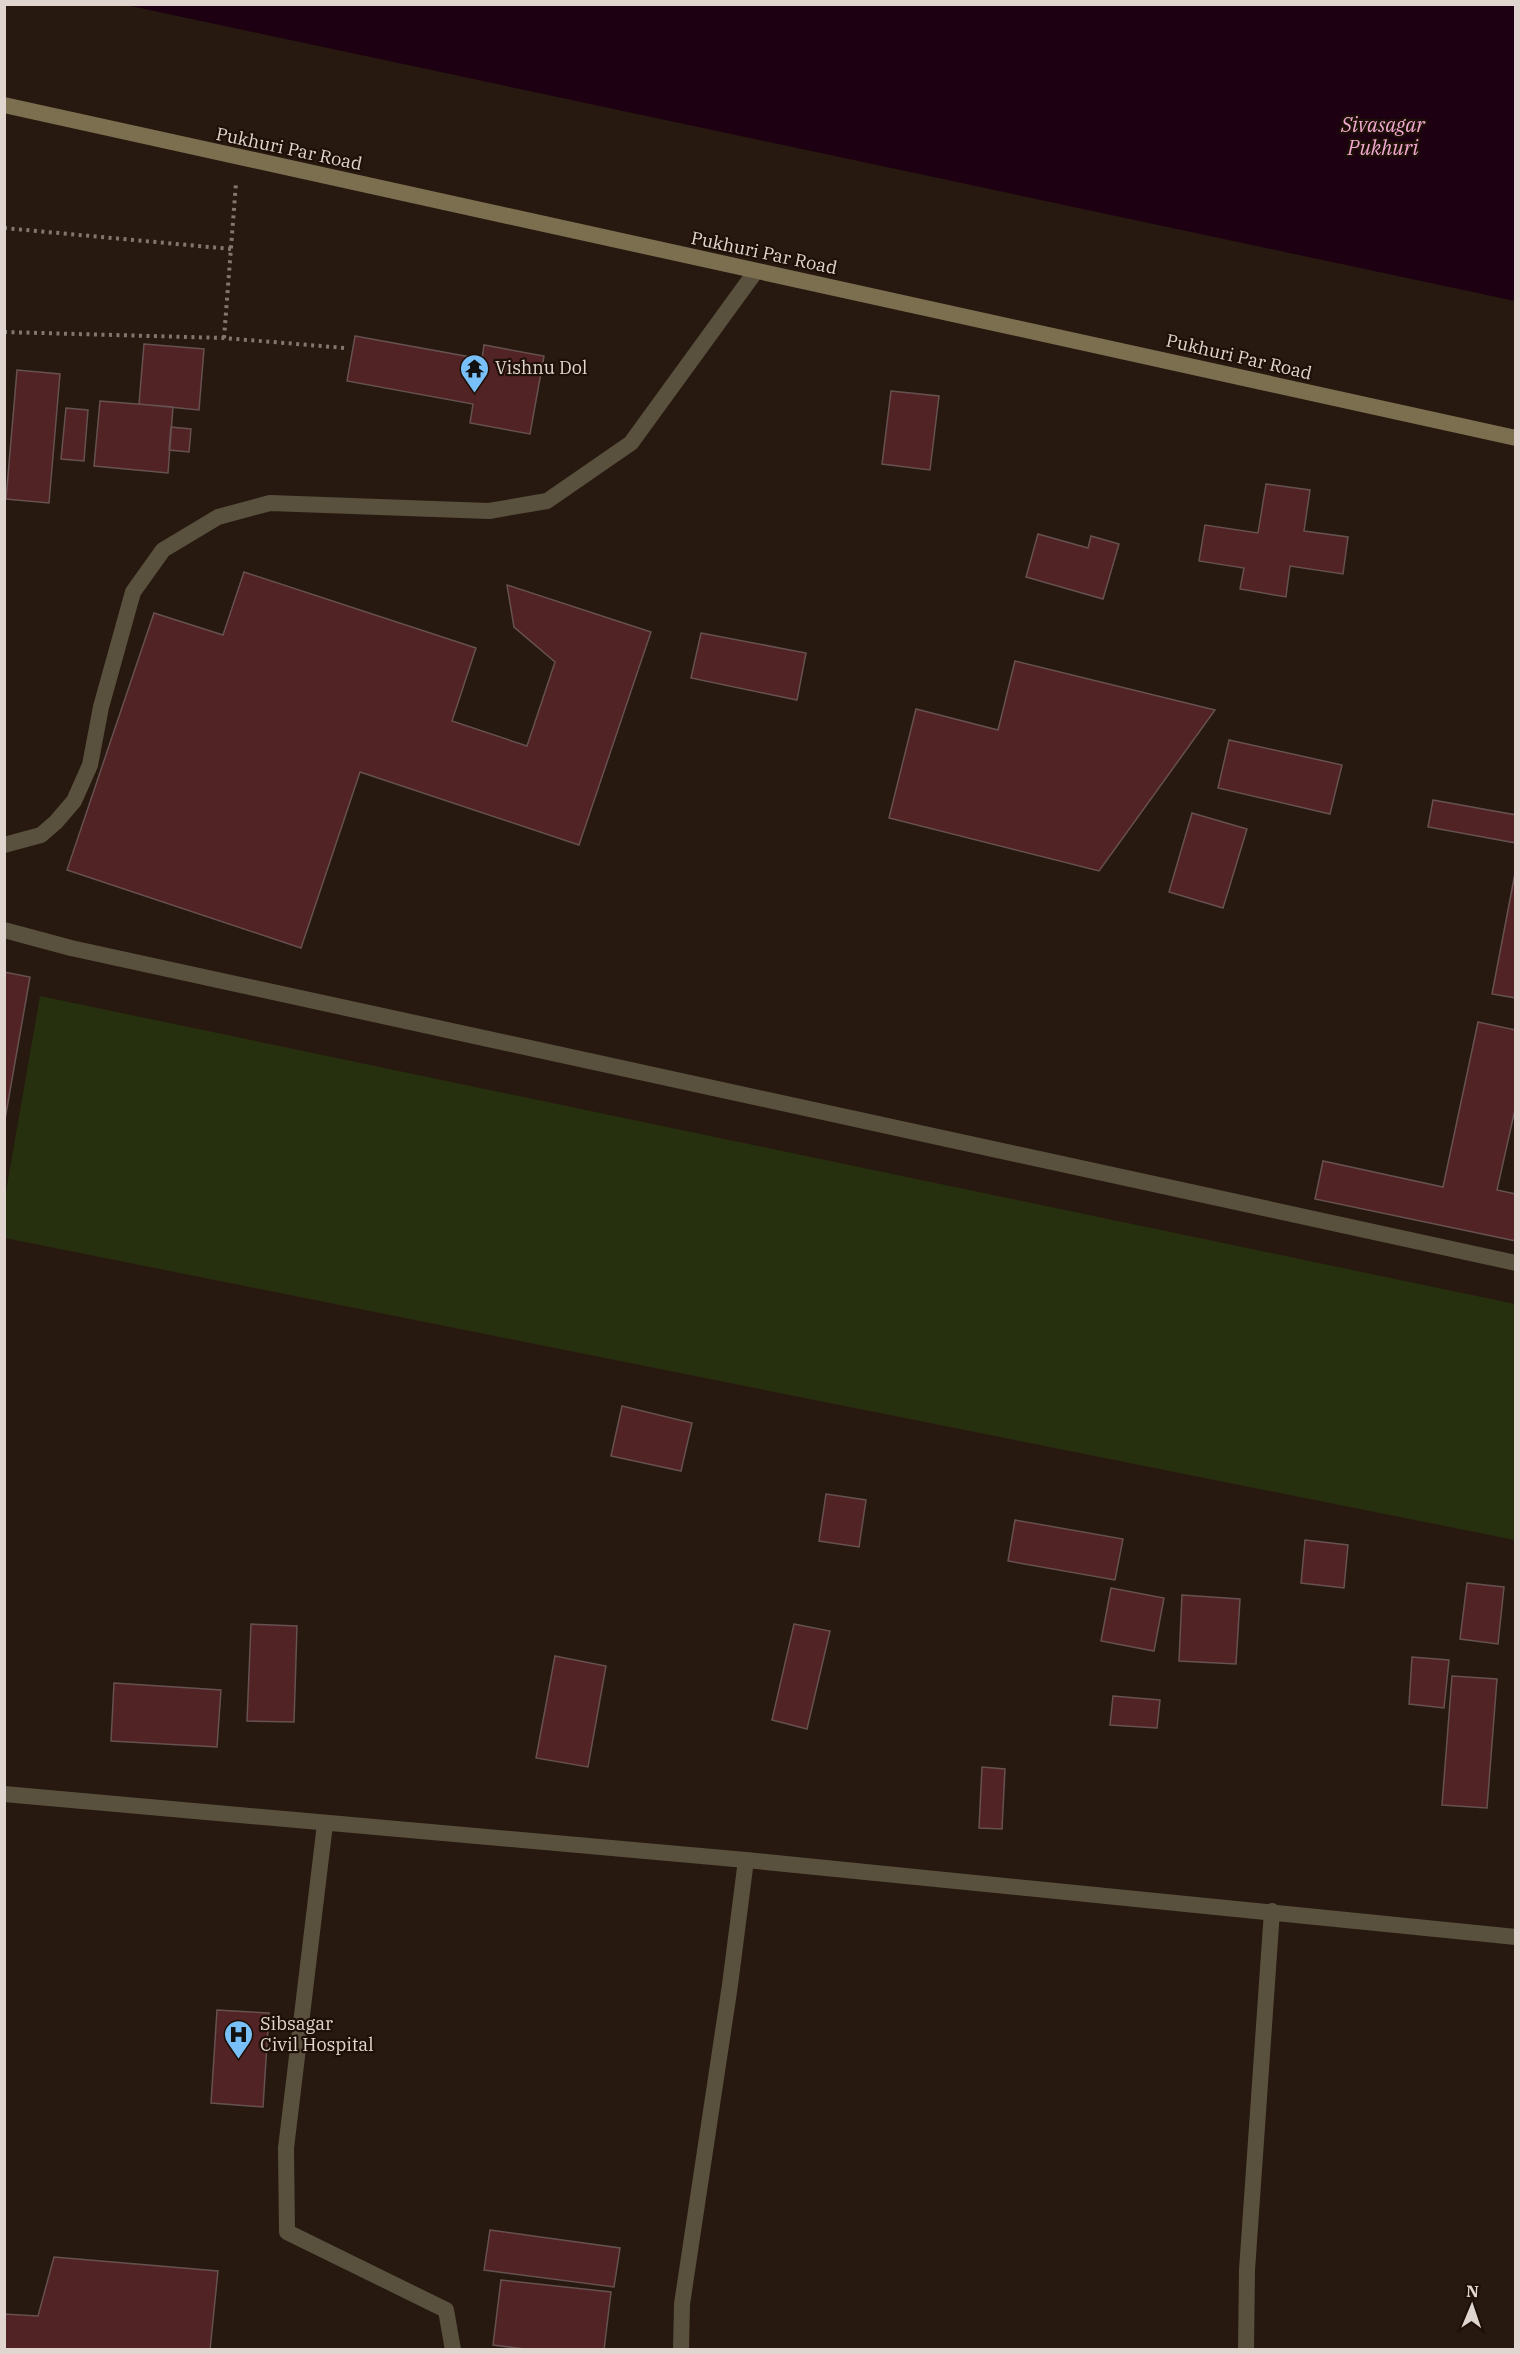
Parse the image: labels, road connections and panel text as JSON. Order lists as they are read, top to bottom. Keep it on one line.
{"streets":{"main road":["Pukhuri Par Road"]},"water":["Sivasagar Pukhuri"],"places":{"temple":["Vishnu Dol"],"hospital":["Sibsagar Civil Hospital"]},"north":"top"}
